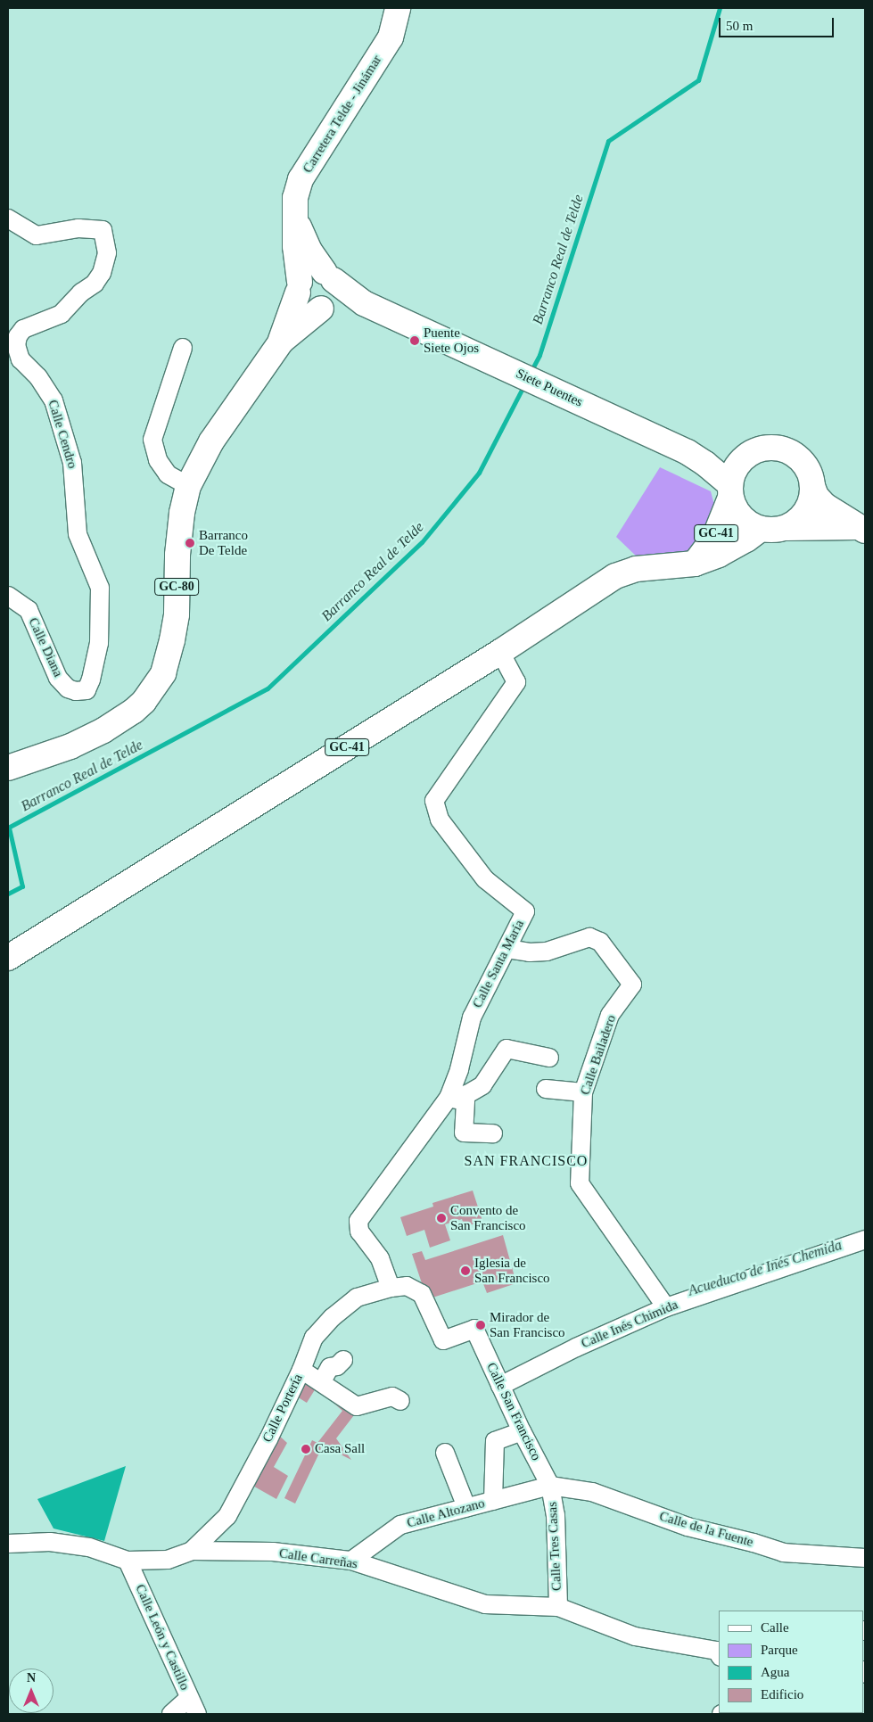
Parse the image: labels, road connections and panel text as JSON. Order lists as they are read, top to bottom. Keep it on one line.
{"streets":{"main road":["Carretera Telde - Jinámar","Siete Puentes","GC-41","GC-80"],"street":["Calle Cendro","Calle Diana","Calle Santa María","Calle Bailadero","Calle Inés Chimida","Calle Portería","Calle San Francisco","Calle Altozano","Calle de la Fuente","Calle Tres Casas","Calle Carreñas","Calle León y Castillo"]},"crossings":[["Carretera Telde - Jinámar","Siete Puentes"],["Carretera Telde - Jinámar","GC-80"],["Calle Cendro","Calle Diana"],["GC-41","Calle Santa María"],["Calle Santa María","Calle Bailadero"],["Calle Santa María","Calle Portería"],["Calle Bailadero","Calle Inés Chimida"],["Calle Inés Chimida","Calle San Francisco"],["Calle Portería","Calle San Francisco"],["Calle Portería","Calle Carreñas"],["Calle San Francisco","Calle Altozano"],["Calle San Francisco","Calle de la Fuente"],["Calle San Francisco","Calle Tres Casas"],["Calle Altozano","Calle de la Fuente"],["Calle Altozano","Calle Tres Casas"],["Calle Altozano","Calle Carreñas"],["Calle de la Fuente","Calle Tres Casas"],["Calle Tres Casas","Calle Carreñas"],["Calle Carreñas","Calle León y Castillo"]],"districts":["SAN FRANCISCO"],"water":["Barranco Real de Telde","Acueducto de Inés Chemida"],"places":["Puente Siete Ojos","Barranco De Telde","Convento de San Francisco","Iglesia de San Francisco","Mirador de San Francisco","Casa Sall"],"legend":["Calle","Parque","Agua","Edificio"],"scale_bar":"50 m","north":"top"}
